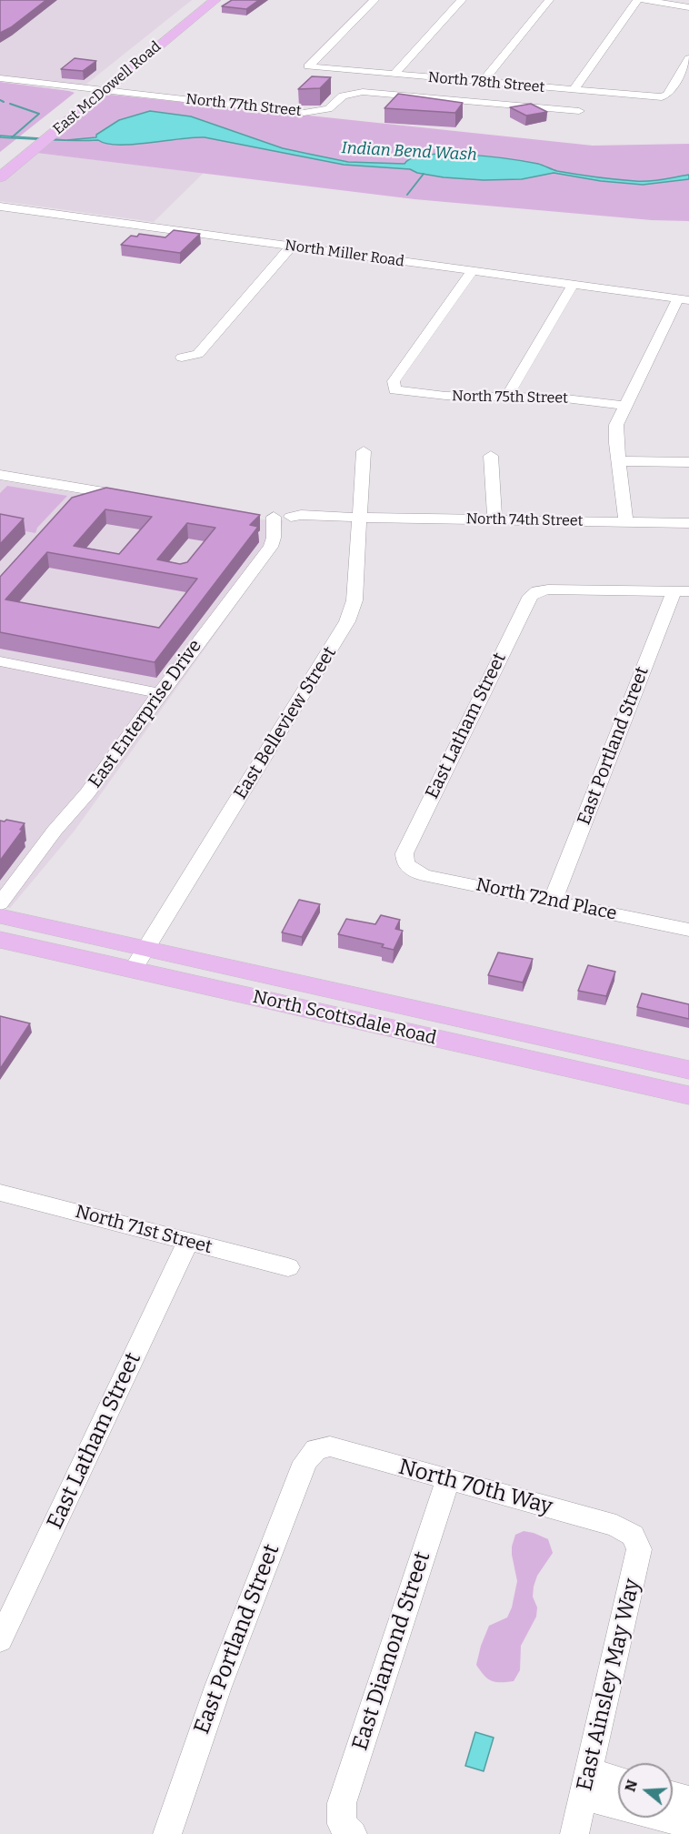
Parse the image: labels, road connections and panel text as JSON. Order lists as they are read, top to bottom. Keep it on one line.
{"streets":{"main road":["East McDowell Road","North Scottsdale Road"],"street":["North 78th Street","North 77th Street","North Miller Road","North 75th Street","North 74th Street","East Enterprise Drive","East Belleview Street","East Latham Street","East Portland Street","North 72nd Place","North 71st Street","North 70th Way","East Diamond Street","East Ainsley May Way"]},"crossings":[["East McDowell Road","North 77th Street"],["North Miller Road","North 75th Street"],["North 74th Street","East Enterprise Drive"],["North 74th Street","East Belleview Street"],["East Belleview Street","North Scottsdale Road"],["East Latham Street","East Portland Street"],["East Latham Street","North 72nd Place"],["East Latham Street","North 71st Street"],["East Portland Street","North 72nd Place"],["East Portland Street","North 70th Way"],["North 70th Way","East Diamond Street"],["North 70th Way","East Ainsley May Way"]],"water":["Indian Bend Wash"],"north":"left"}
